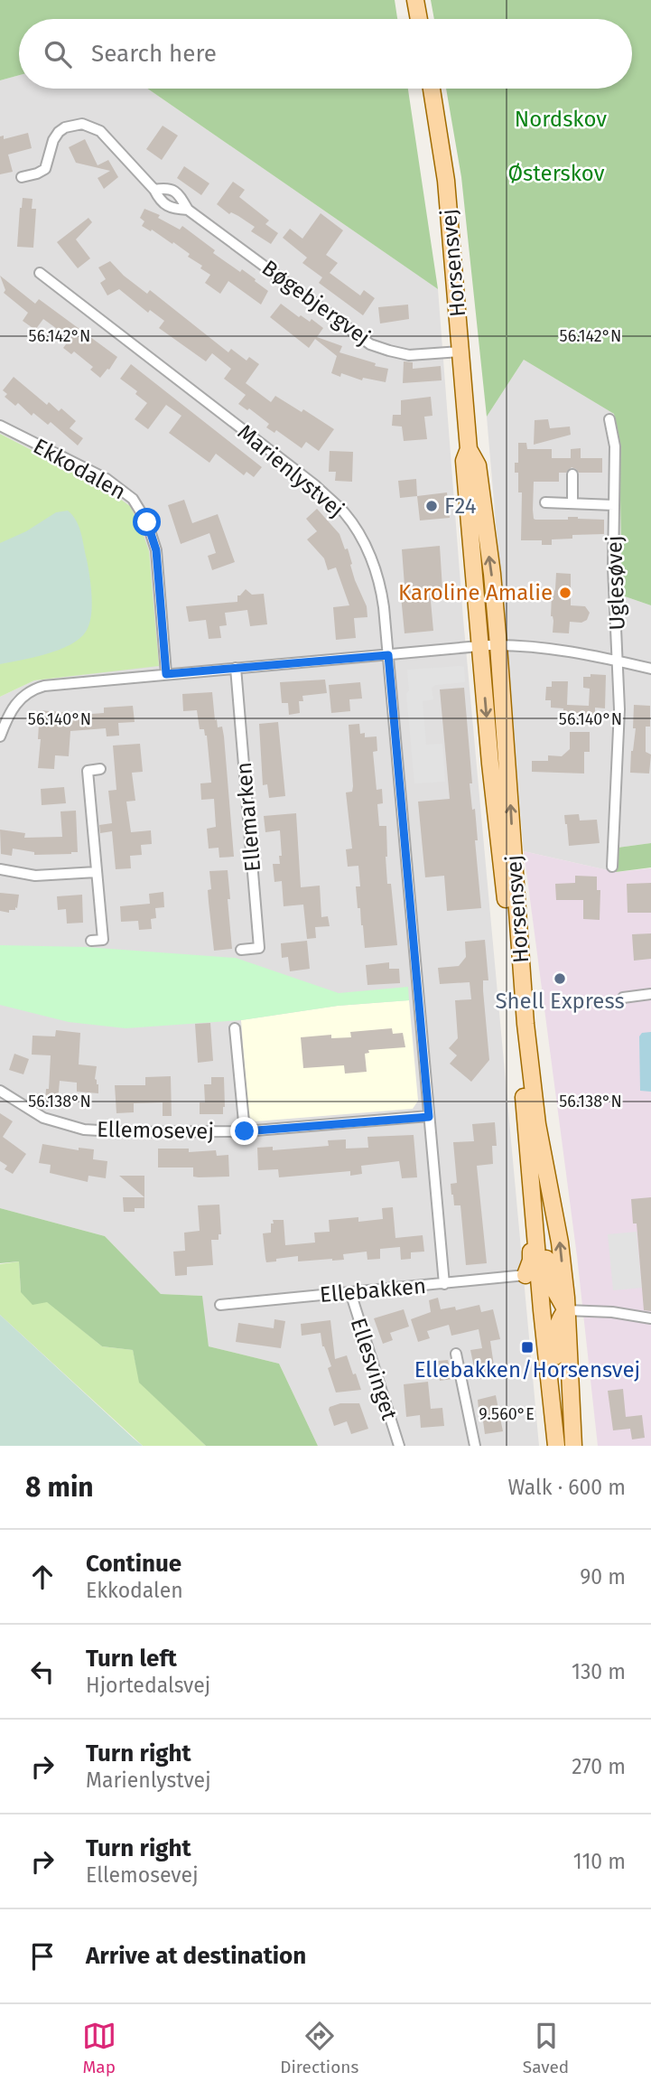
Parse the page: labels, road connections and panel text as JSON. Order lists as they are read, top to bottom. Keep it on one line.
{"streets":{"main road":["Horsensvej"],"street":["Bøgebjergvej","Ekkodalen","Marienlystvej","Uglesøvej","Ellemarken","Ellemosevej","Ellebakken","Ellesvinget"]},"crossings":[["Horsensvej","Bøgebjergvej"],["Horsensvej","Uglesøvej"],["Ekkodalen","Uglesøvej"],["Marienlystvej","Uglesøvej"],["Marienlystvej","Ellemosevej"],["Marienlystvej","Ellebakken"],["Uglesøvej","Ellemarken"],["Ellebakken","Ellesvinget"]],"parks":["Nordskov","Østerskov"],"places":{"other":["F24","Karoline Amalie","Shell Express"],"transit":["Ellebakken/Horsensvej"]},"page":{"search":"Search here","heading":["8 min","Walk · 600 m"],"list":[["Continue","Ekkodalen","90 m"],["Turn left","Hjortedalsvej","130 m"],["Turn right","Marienlystvej","270 m"],["Turn right","Ellemosevej","110 m"],"Arrive at destination"],"nav":["Map","Directions","Saved"]},"coordinates":["56.142°N","56.140°N","56.138°N","9.560°E"]}
